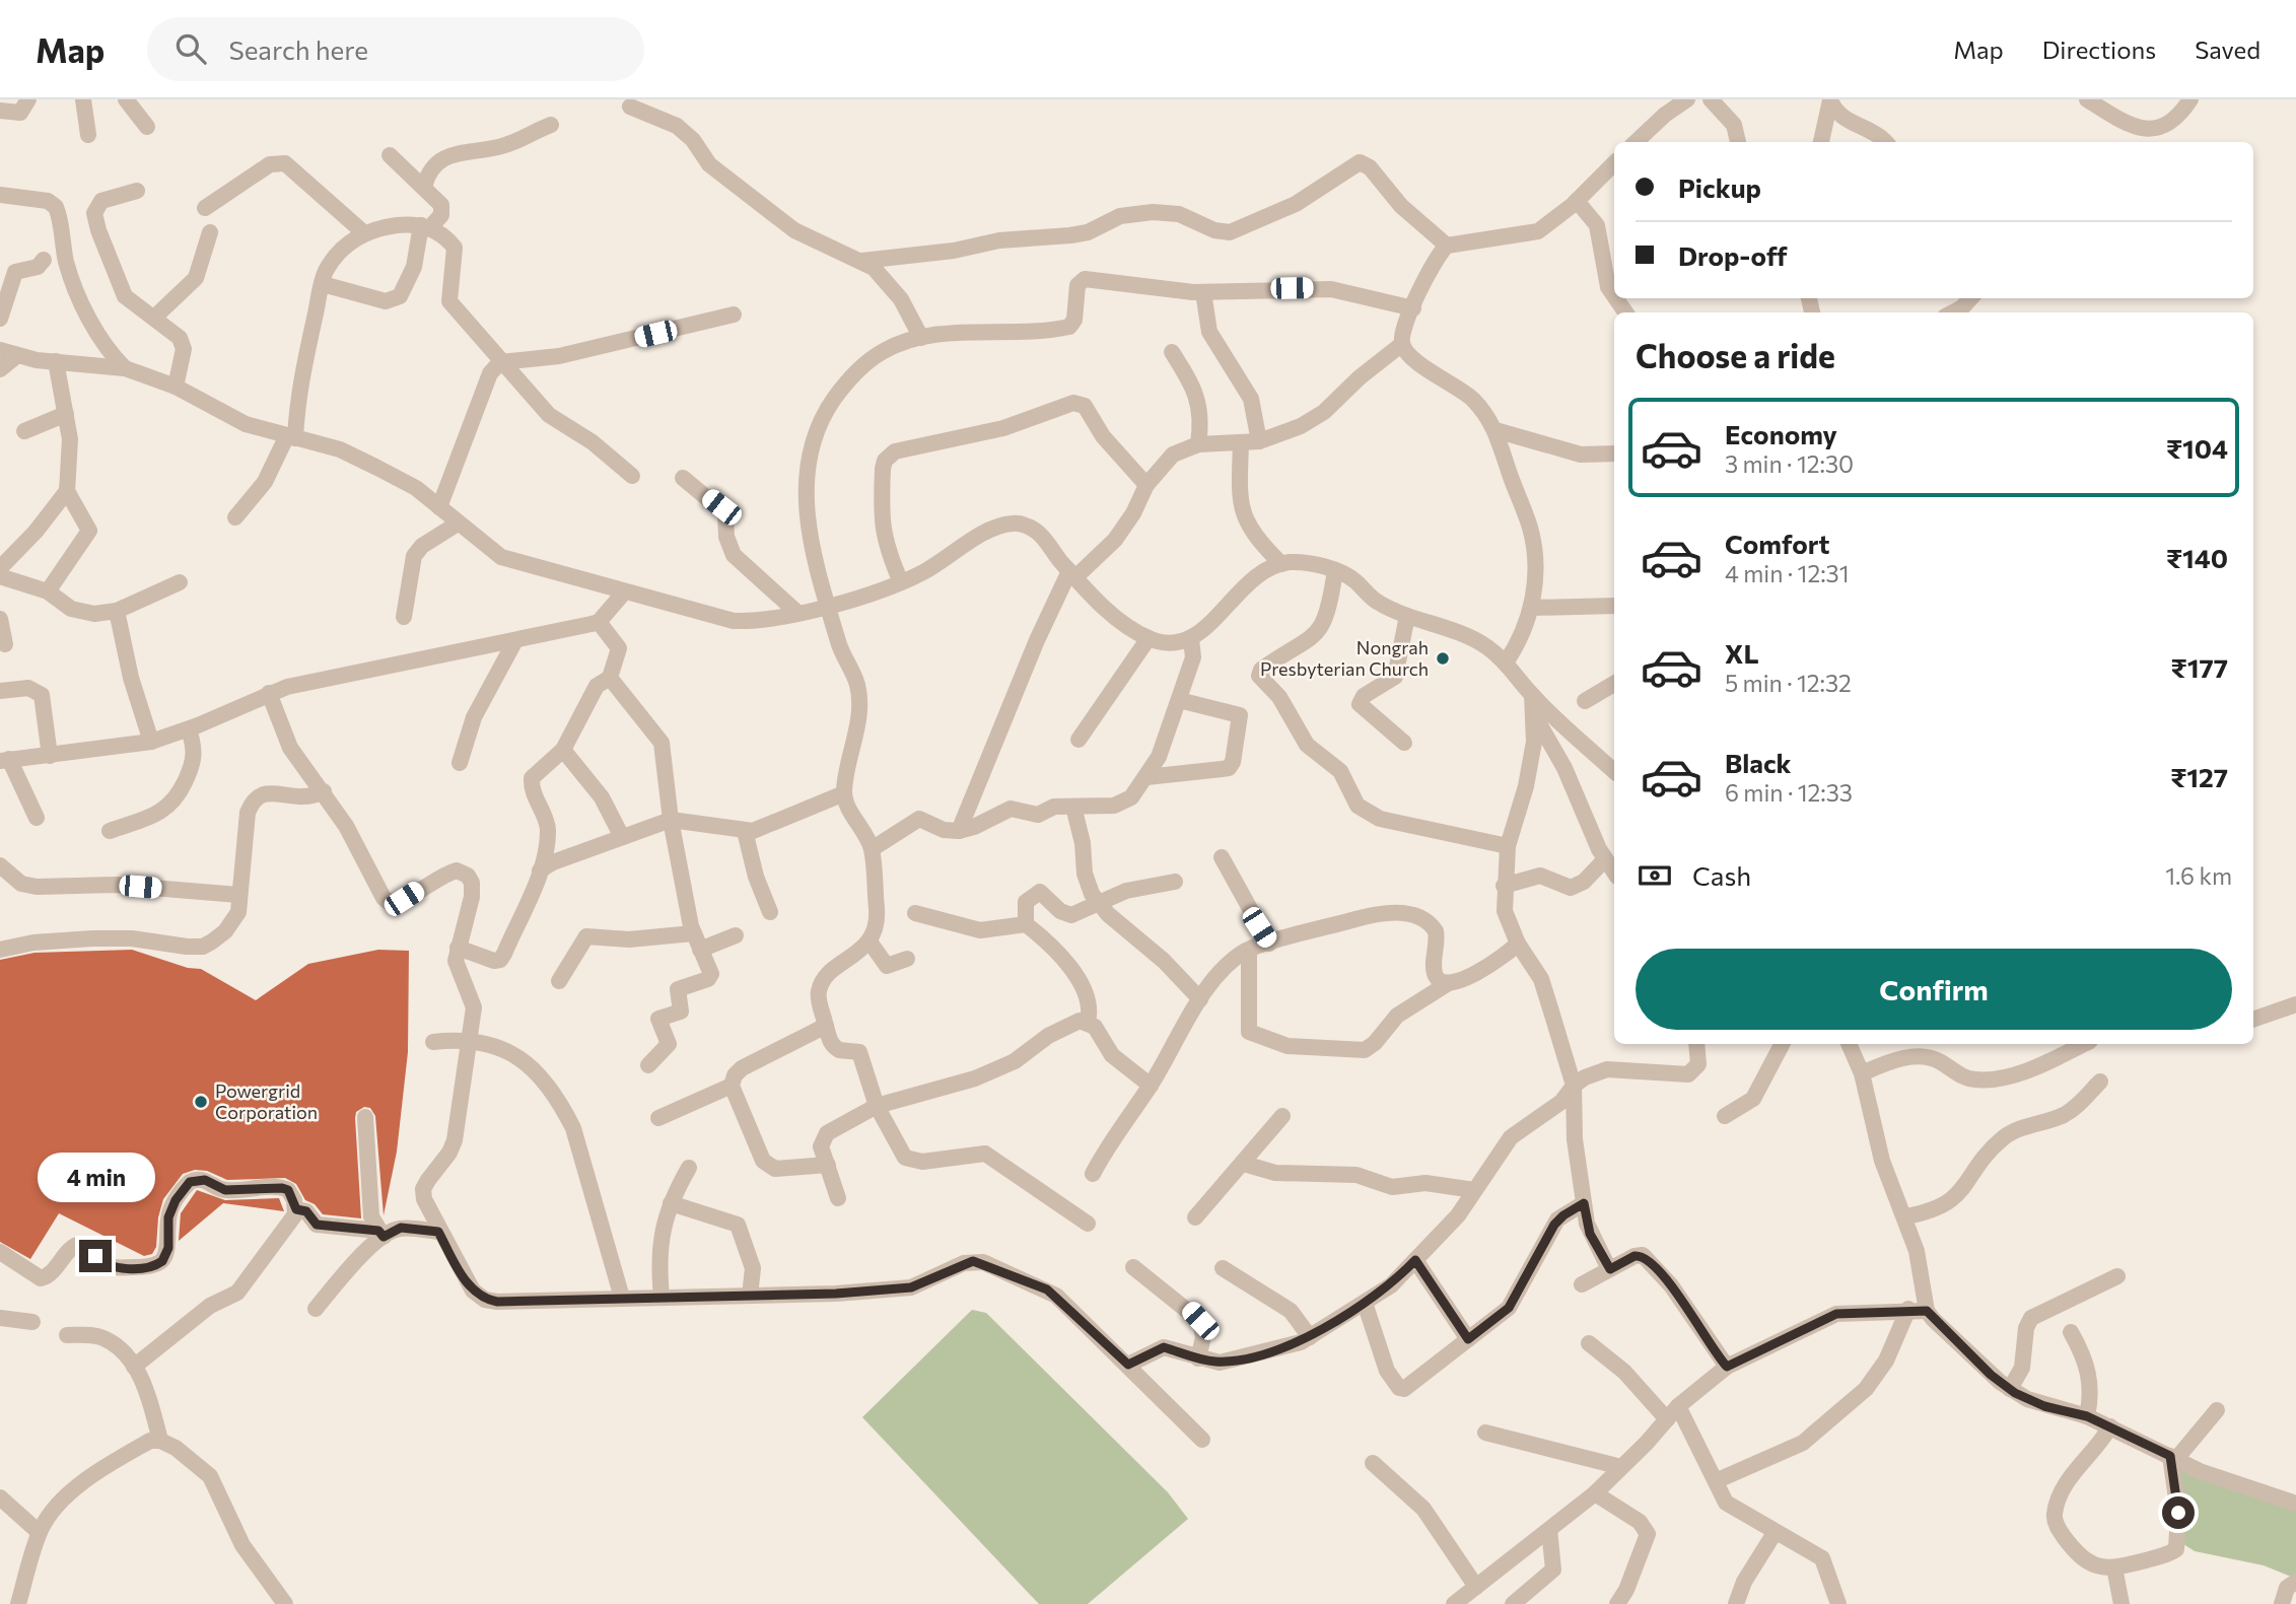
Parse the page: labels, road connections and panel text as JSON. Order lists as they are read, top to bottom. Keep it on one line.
{"places":["Nongrah Presbyterian Church","Powergrid Corporation"],"page":{"header":"Map","search":"Search here","nav":["Map","Directions","Saved"],"banner":["Pickup","Drop-off"],"heading":"Choose a ride","list":[{"name":"Economy","note":"3 min · 12:30","value":"₹104"},{"name":"Comfort","note":"4 min · 12:31","value":"₹140"},{"name":"XL","note":"5 min · 12:32","value":"₹177"},{"name":"Black","note":"6 min · 12:33","value":"₹127"}],"pay":["Cash","1.6 km"],"buttons":"Confirm","bubble":"4 min"}}
